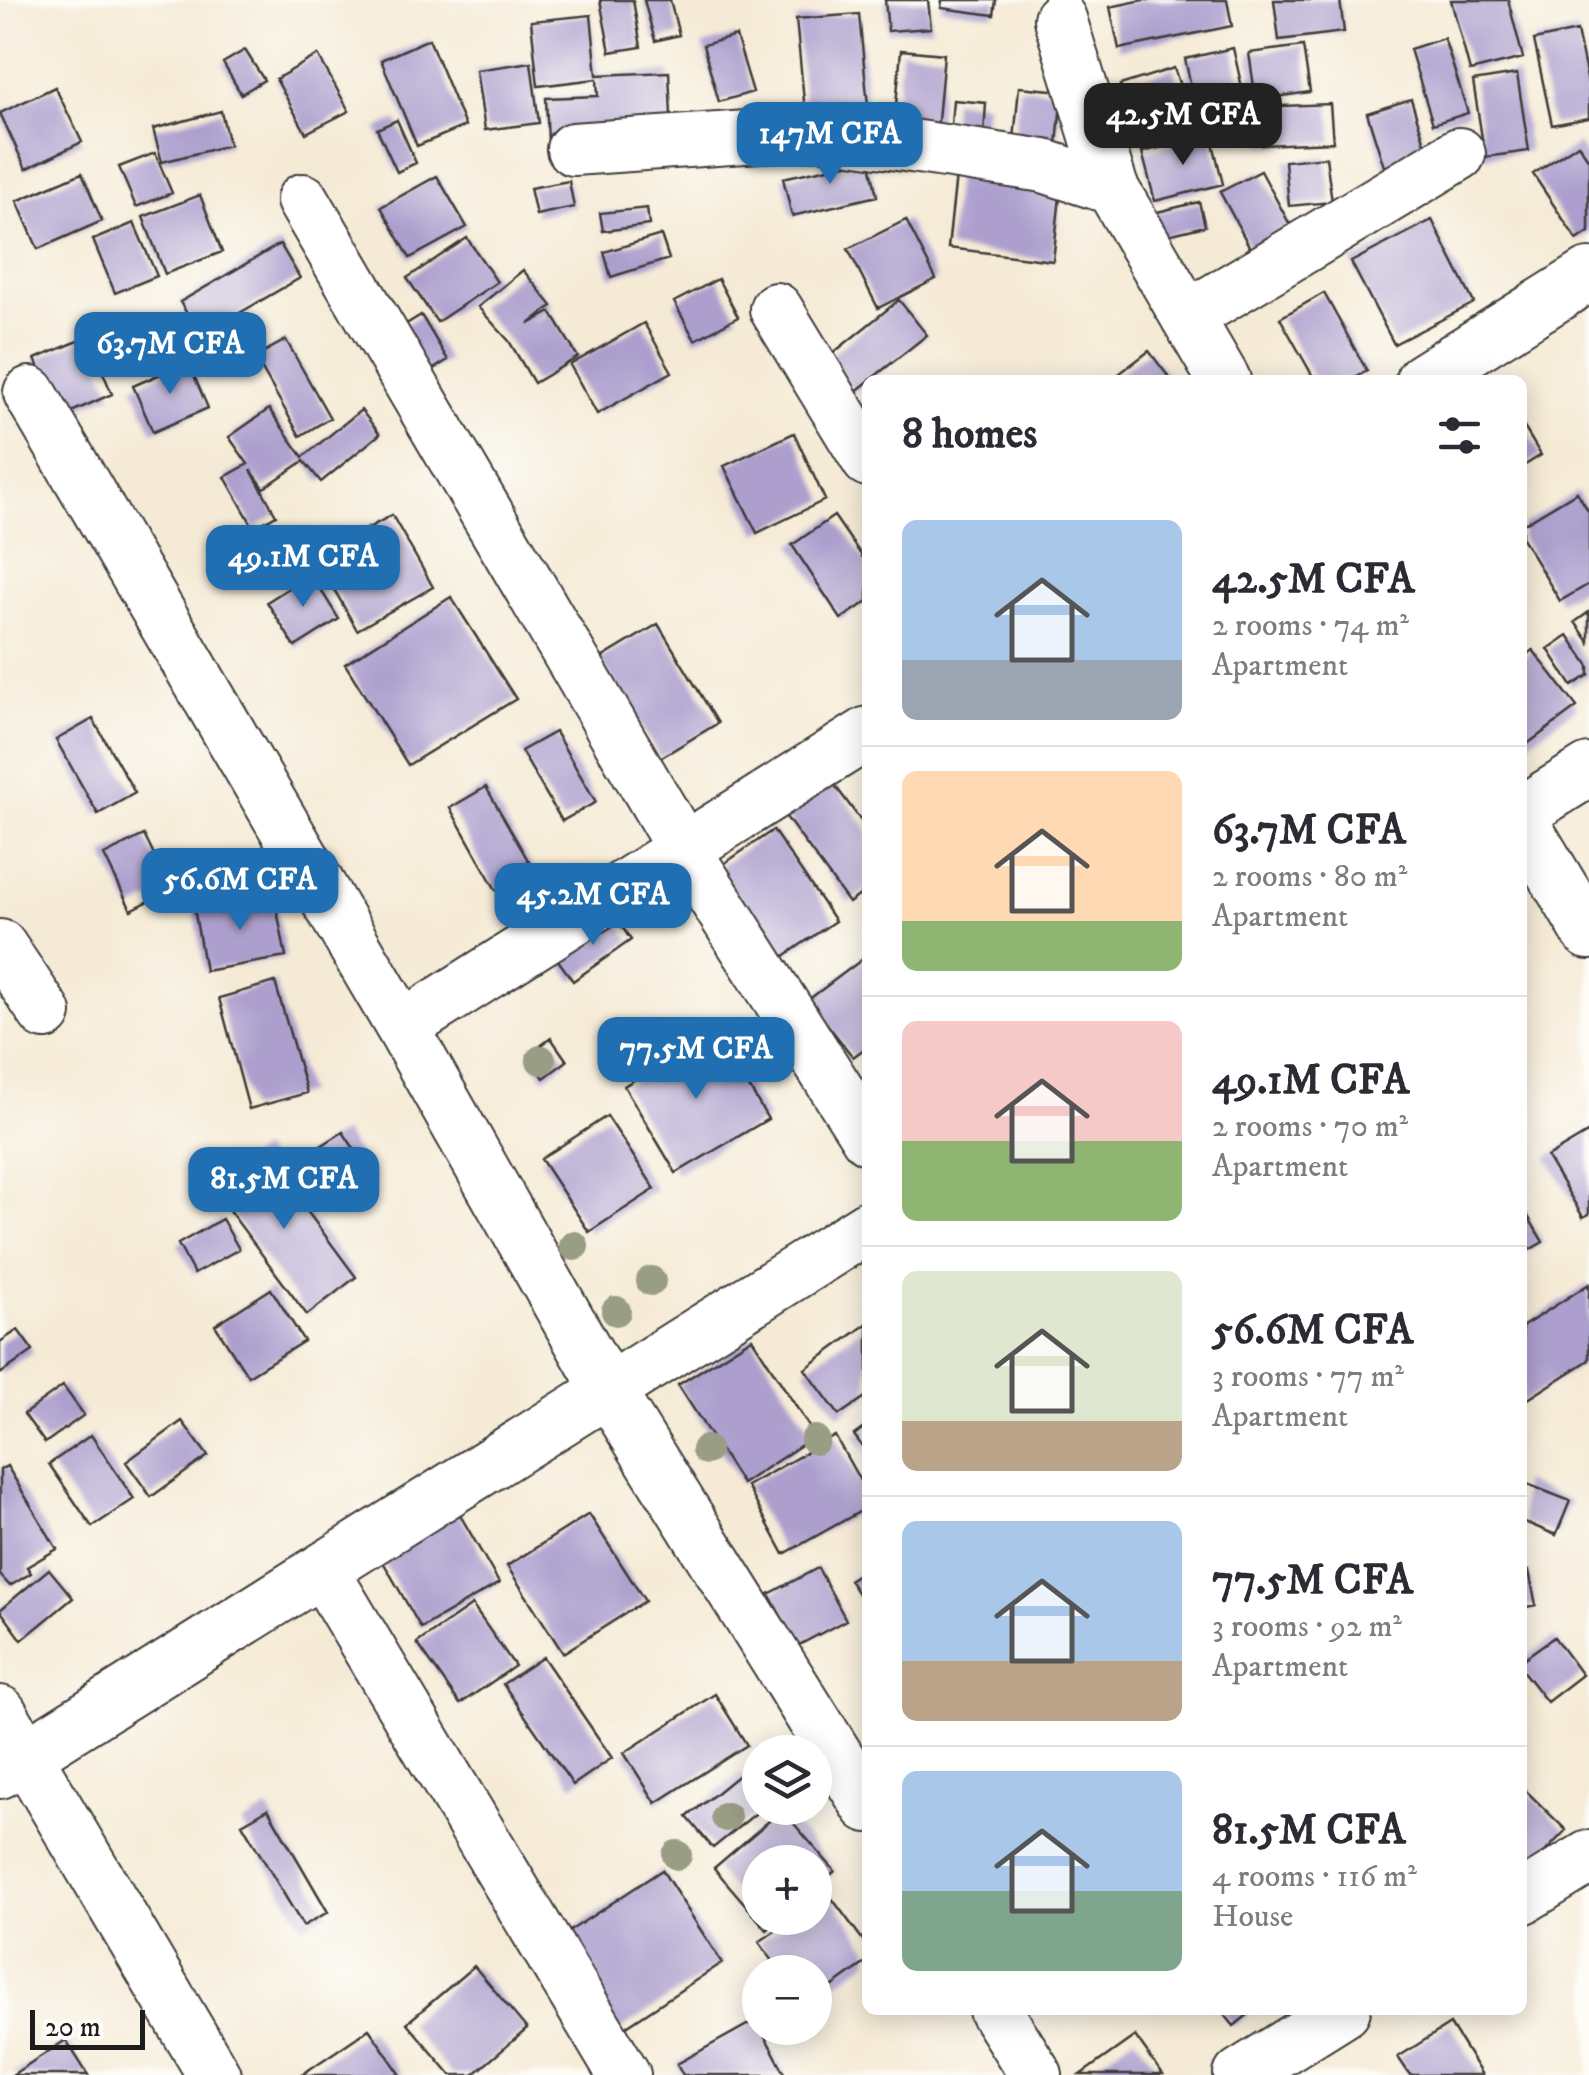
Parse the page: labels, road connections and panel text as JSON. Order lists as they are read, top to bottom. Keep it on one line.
{"scale_bar":"20 m","page":{"price":["42.5M CFA","147M CFA","63.7M CFA","49.1M CFA","56.6M CFA","45.2M CFA","77.5M CFA","81.5M CFA"],"heading":"8 homes","list":[{"name":"42.5M CFA","note":"2 rooms · 74 m² · Apartment"},{"name":"63.7M CFA","note":"2 rooms · 80 m² · Apartment"},{"name":"49.1M CFA","note":"2 rooms · 70 m² · Apartment"},{"name":"56.6M CFA","note":"3 rooms · 77 m² · Apartment"},{"name":"77.5M CFA","note":"3 rooms · 92 m² · Apartment"},{"name":"81.5M CFA","note":"4 rooms · 116 m² · House"}],"map_buttons":["+","−"],"scale":"20 m"}}
